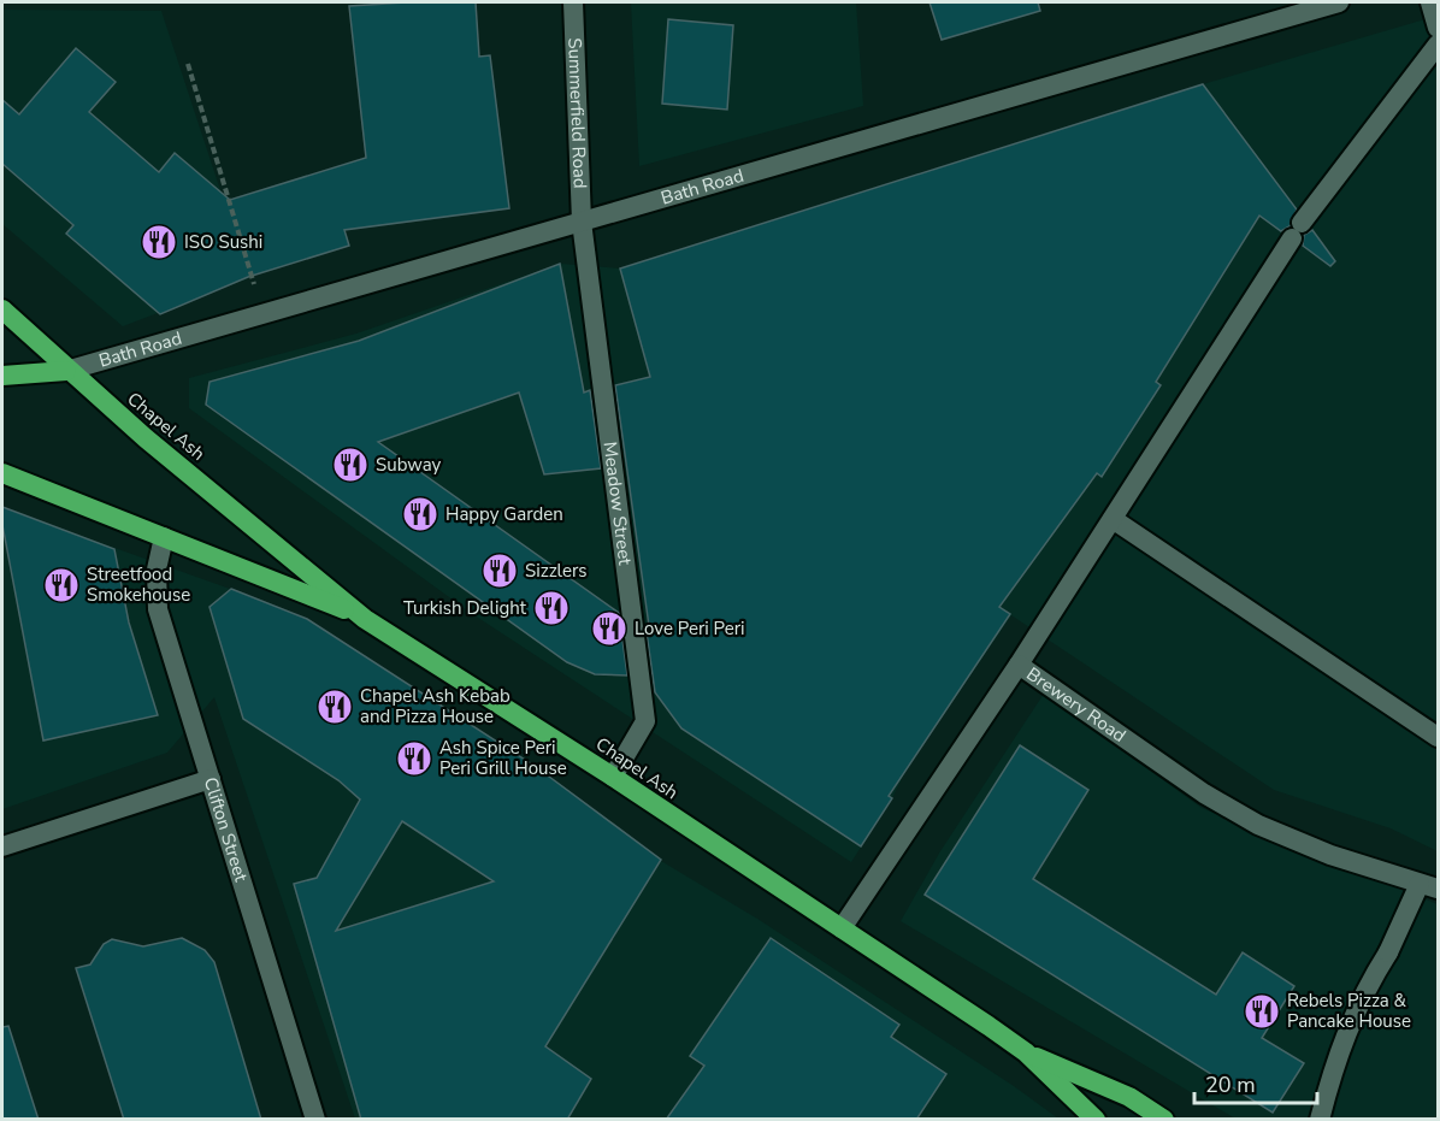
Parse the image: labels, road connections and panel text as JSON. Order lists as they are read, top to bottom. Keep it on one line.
{"streets":{"highway":["Chapel Ash"],"street":["Summerfield Road","Bath Road","Meadow Street","Brewery Road","Clifton Street"]},"crossings":[["Summerfield Road","Bath Road"],["Summerfield Road","Meadow Street"],["Bath Road","Chapel Ash"],["Bath Road","Meadow Street"],["Chapel Ash","Meadow Street"],["Chapel Ash","Brewery Road"]],"places":{"restaurant":["ISO Sushi","Subway","Happy Garden","Sizzlers","Streetfood Smokehouse","Turkish Delight","Love Peri Peri","Chapel Ash Kebab and Pizza House","Ash Spice Peri Peri Grill House","Rebels Pizza & Pancake House"]},"scale_bar":"20 m"}
